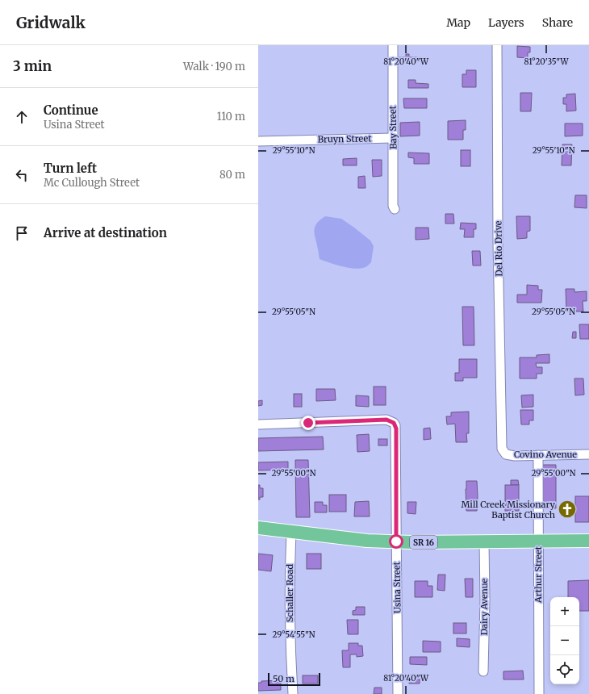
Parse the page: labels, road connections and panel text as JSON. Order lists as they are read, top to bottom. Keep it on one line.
{"streets":{"highway":["SR 16"],"street":["Bay Street","Bruyn Street","Del Rio Drive","Covino Avenue","Arthur Street","Usina Street","Schaller Road","Dairy Avenue"]},"crossings":[["Bay Street","Bruyn Street"],["Del Rio Drive","Covino Avenue"],["Covino Avenue","Arthur Street"],["SR 16","Arthur Street"],["SR 16","Usina Street"],["SR 16","Schaller Road"],["SR 16","Dairy Avenue"]],"places":{"church":["Mill Creek Missionary Baptist Church"]},"scale_bar":"50 m","page":{"header":"Gridwalk","nav":["Map","Layers","Share"],"heading":["3 min","Walk · 190 m"],"list":[["Continue","Usina Street","110 m"],["Turn left","Mc Cullough Street","80 m"],"Arrive at destination"],"map_buttons":["+","−"],"scale":"50 m"},"coordinates":["81°20'40\"W","81°20'35\"W","29°55'10\"N","29°55'05\"N","29°55'00\"N","29°54'55\"N"]}
